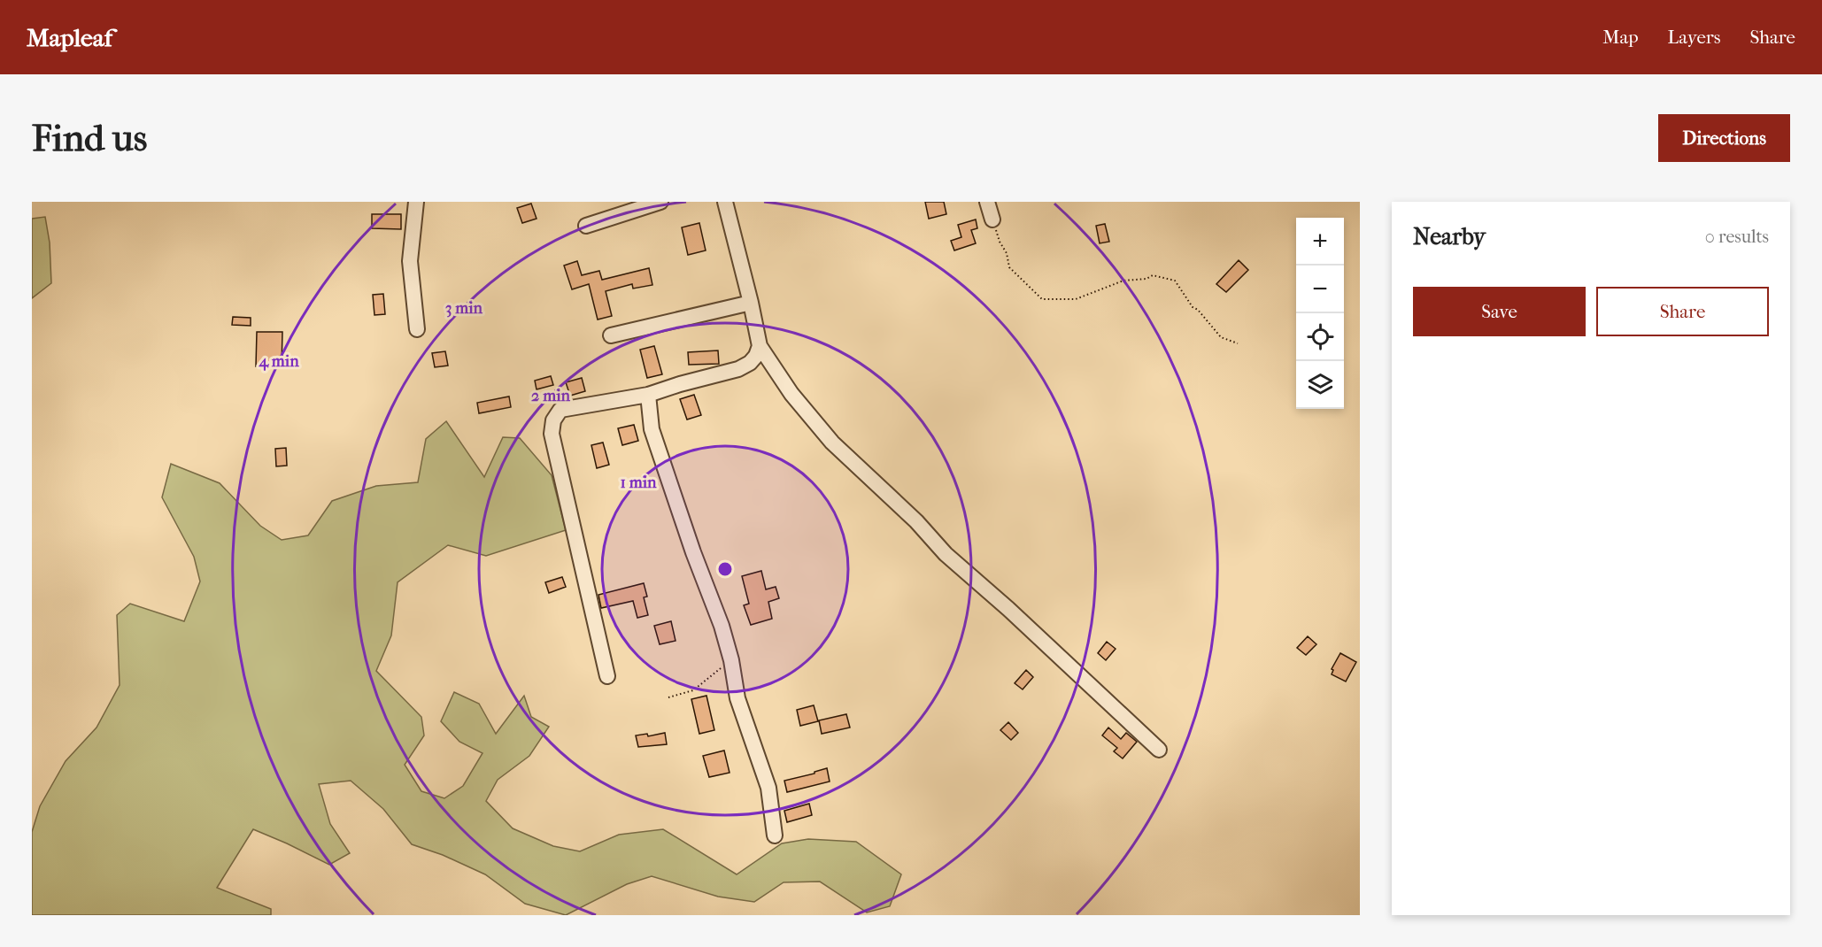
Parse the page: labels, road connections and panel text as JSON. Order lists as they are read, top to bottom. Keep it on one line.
{"page":{"header":"Mapleaf","nav":["Map","Layers","Share"],"buttons":["Directions",["Save","Share"]],"title":"Find us","heading":["Nearby","0 results"],"map_buttons":["+","−"]},"rings":["3 min","4 min","2 min","1 min"]}
